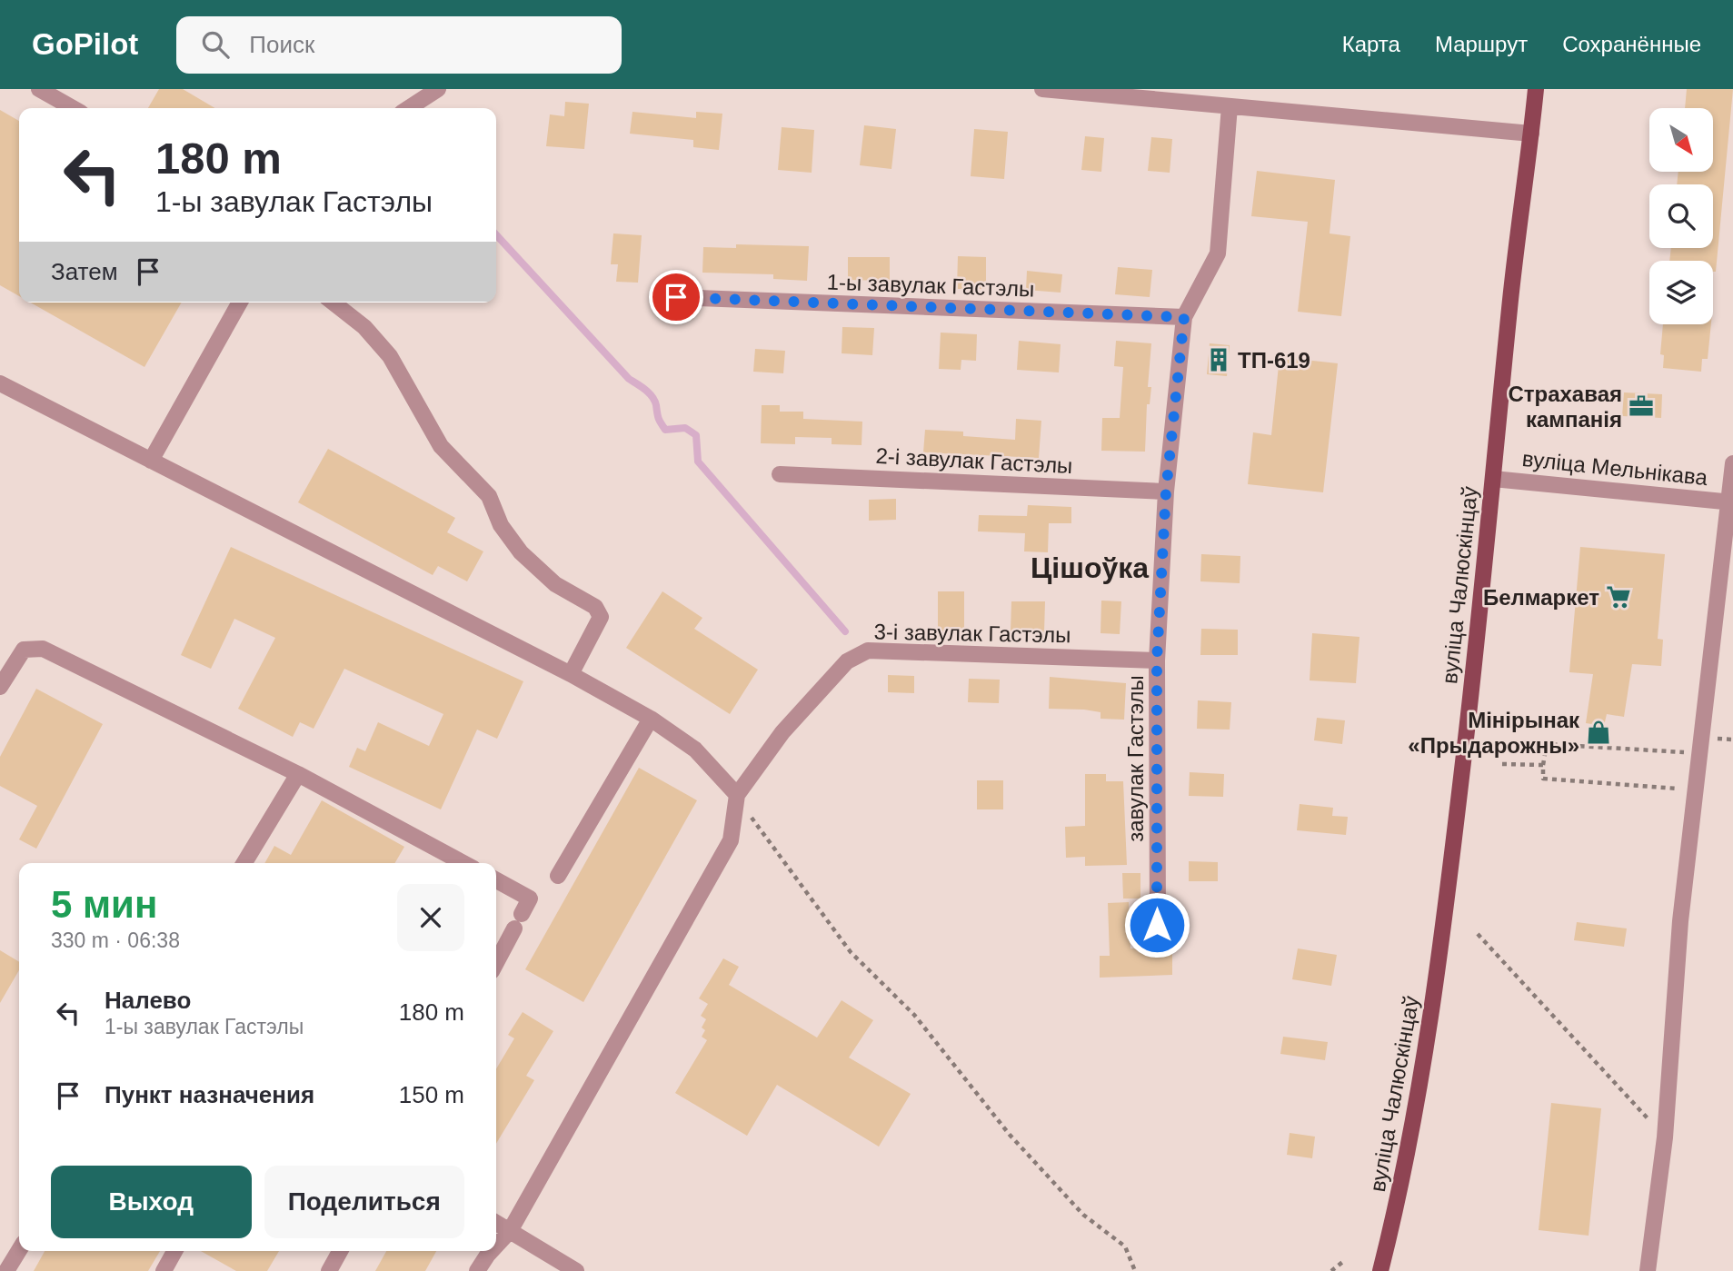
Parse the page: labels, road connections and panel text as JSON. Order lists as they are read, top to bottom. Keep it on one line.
{"streets":{"main road":["вуліца Чалюскінцаў"],"street":["1-ы завулак Гастэлы","2-і завулак Гастэлы","вуліца Мельнікава","3-і завулак Гастэлы","завулак Гастэлы"]},"crossings":[["1-ы завулак Гастэлы","завулак Гастэлы"],["2-і завулак Гастэлы","завулак Гастэлы"],["вуліца Мельнікава","вуліца Чалюскінцаў"],["3-і завулак Гастэлы","завулак Гастэлы"]],"districts":["Цішоўка"],"places":{"building":["ТП-619"],"office":["Страхавая кампанія"],"supermarket":["Белмаркет"],"shop":["Мінірынак «Прыдарожны»"]},"north":"bottom right","page":{"header":"GoPilot","search":"Поиск","nav":["Карта","Маршрут","Сохранённые"],"turn":["180 m","1-ы завулак Гастэлы"],"then":"Затем","heading":["5 мин","330 m · 06:38"],"list":[{"name":"Налево","note":"1-ы завулак Гастэлы","value":"180 m"},{"name":"Пункт назначения","value":"150 m"}],"buttons":["Выход","Поделиться"]}}
